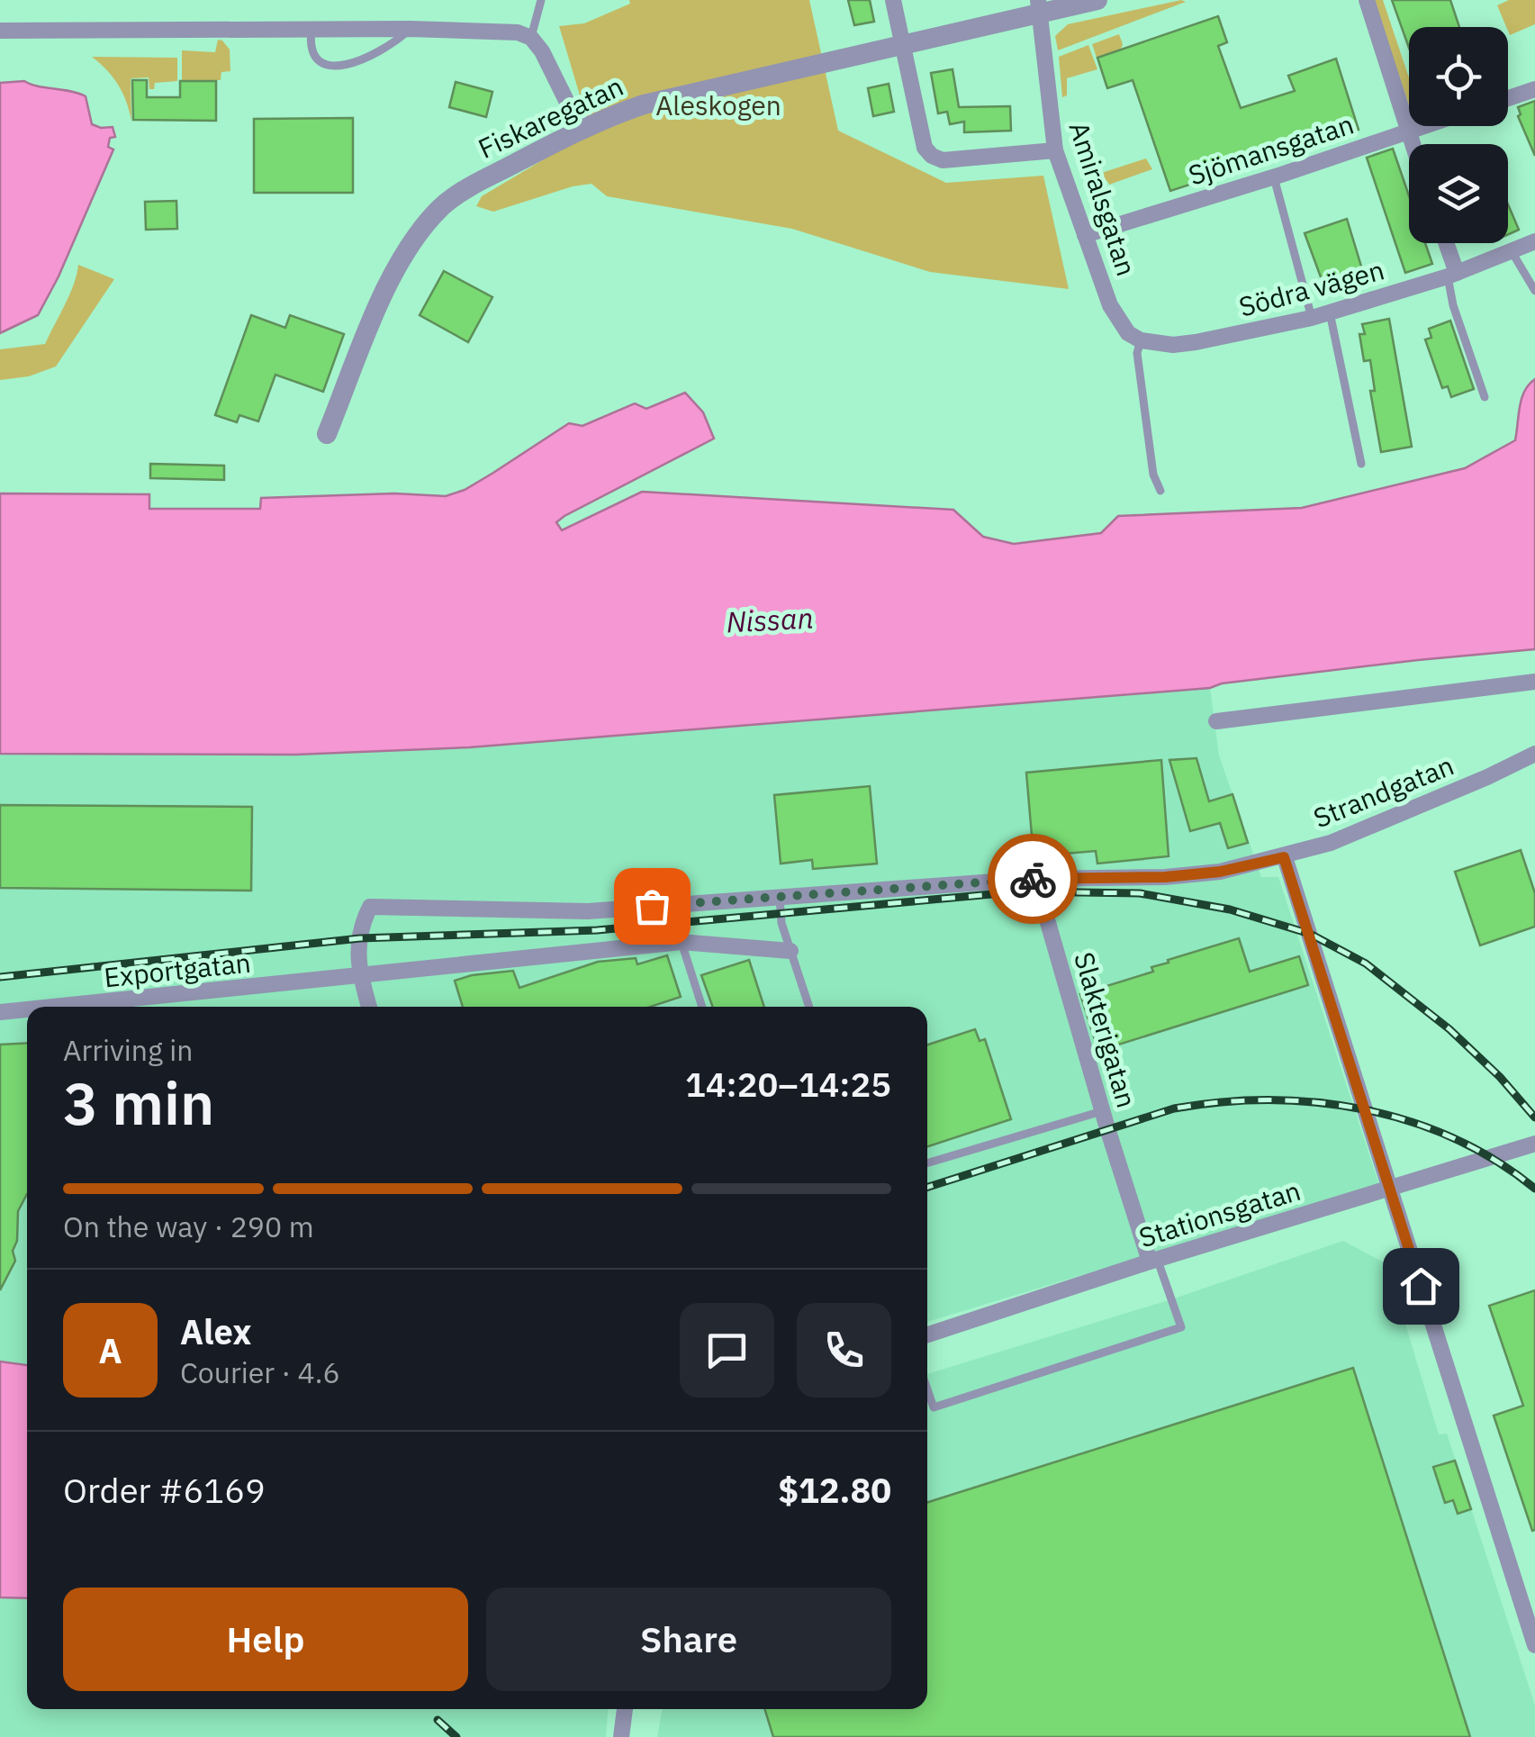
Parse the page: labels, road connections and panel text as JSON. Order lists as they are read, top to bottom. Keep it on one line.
{"streets":{"street":["Fiskaregatan","Sjömansgatan","Amiralsgatan","Södra vägen","Strandgatan","Exportgatan","Slakterigatan","Stationsgatan"]},"crossings":[["Fiskaregatan","Amiralsgatan"],["Sjömansgatan","Amiralsgatan"],["Amiralsgatan","Södra vägen"],["Strandgatan","Slakterigatan"],["Slakterigatan","Stationsgatan"]],"water":["Nissan"],"parks":["Aleskogen"],"page":{"heading":["3 min","Arriving in","14:20–14:25"],"panel":["Alex","Courier · 4.6","Order #6169","$12.80"],"bar":"On the way · 290 m","round":"A","buttons":["Help","Share"]}}
